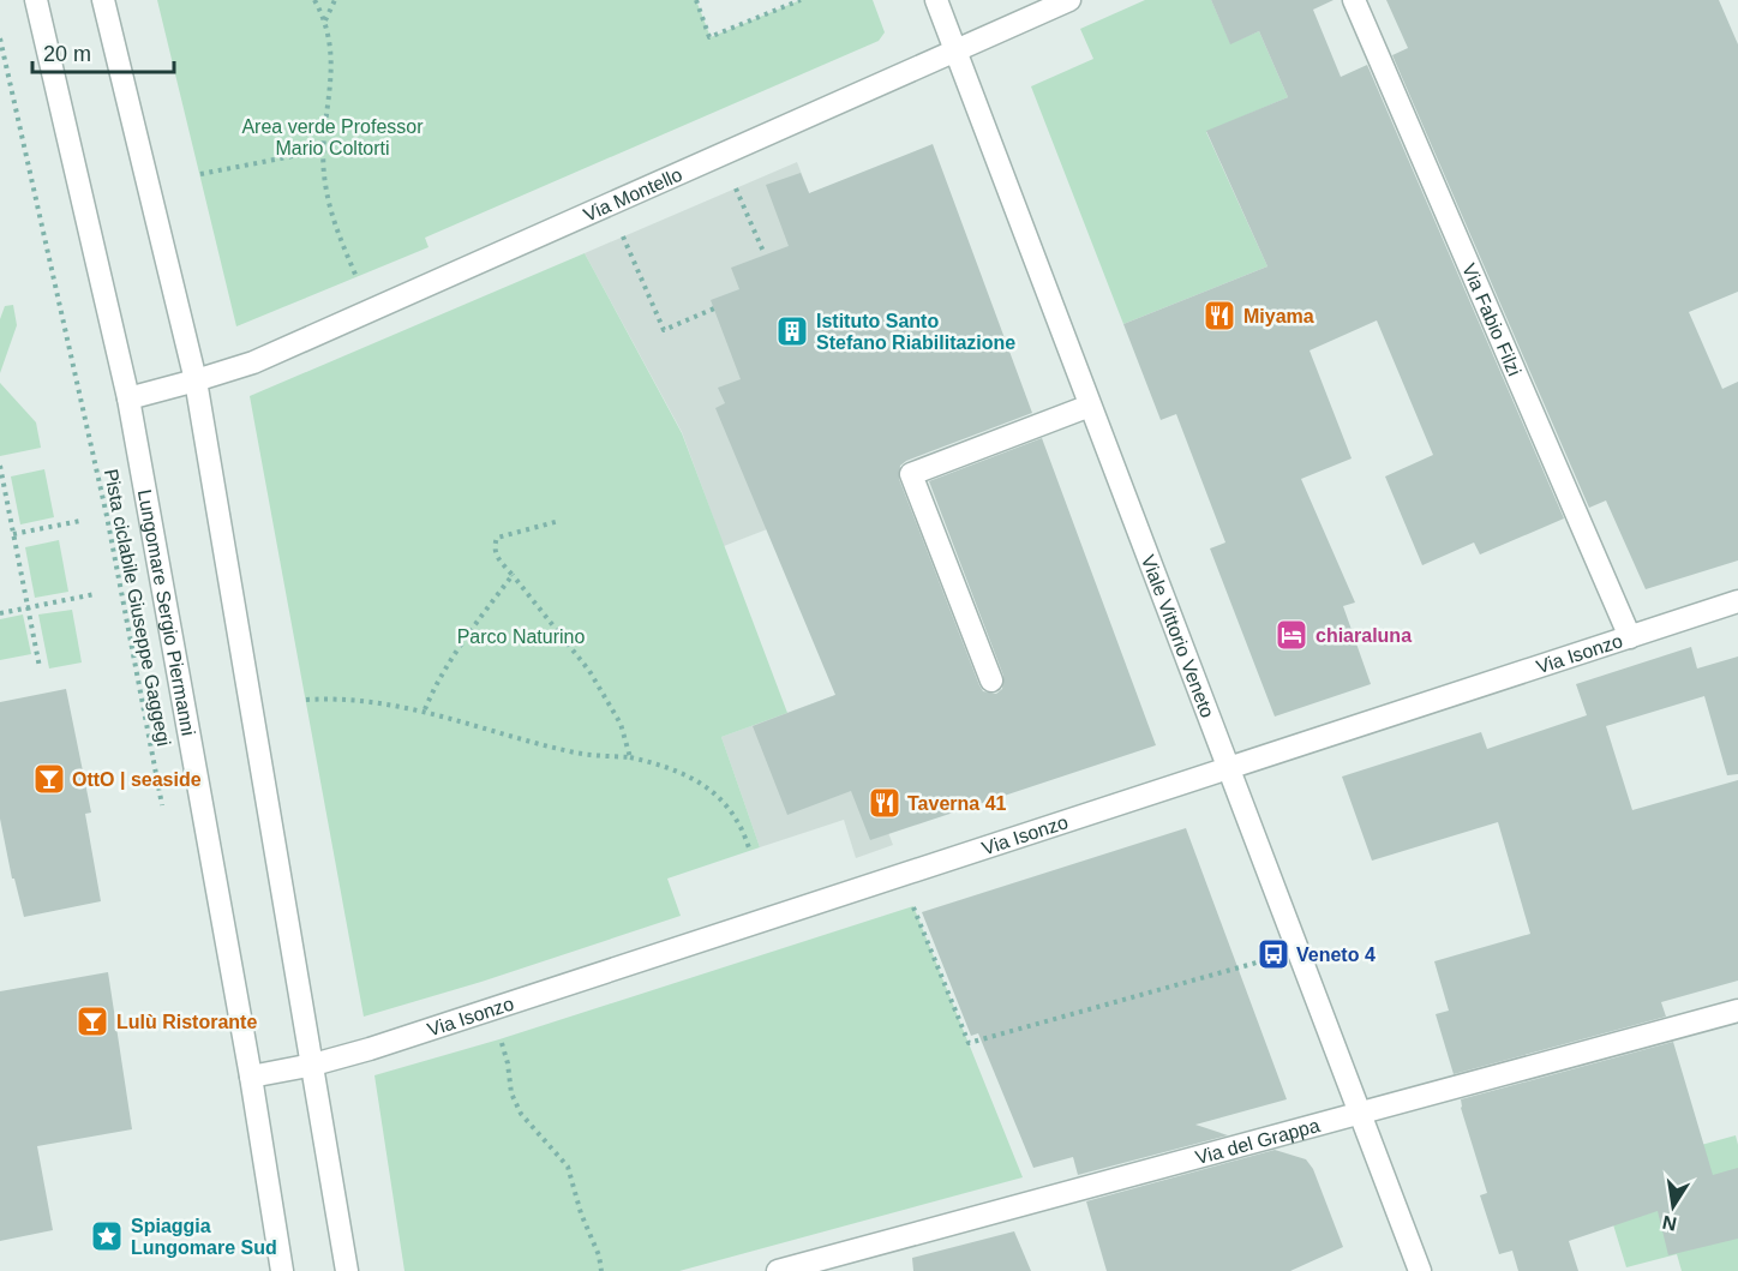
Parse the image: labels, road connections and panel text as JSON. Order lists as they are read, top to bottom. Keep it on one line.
{"streets":{"street":["Via Montello","Via Fabio Filzi","Lungomare Sergio Piermanni","Viale Vittorio Veneto","Via Isonzo","Via del Grappa"],"path":["Pista ciclabile Giuseppe Gaggegi"]},"crossings":[["Via Montello","Lungomare Sergio Piermanni"],["Via Montello","Viale Vittorio Veneto"],["Via Fabio Filzi","Via Isonzo"],["Lungomare Sergio Piermanni","Via Isonzo"],["Viale Vittorio Veneto","Via Isonzo"],["Viale Vittorio Veneto","Via del Grappa"]],"parks":["Area verde Professor Mario Coltorti","Parco Naturino"],"places":{"restaurant":["Miyama","Taverna 41"],"building":["Istituto Santo Stefano Riabilitazione"],"hotel":["chiaraluna"],"bar":["OttO | seaside","Lulù Ristorante"],"bus stop":["Veneto 4"],"place":["Spiaggia Lungomare Sud"]},"scale_bar":"20 m","north":"bottom"}
